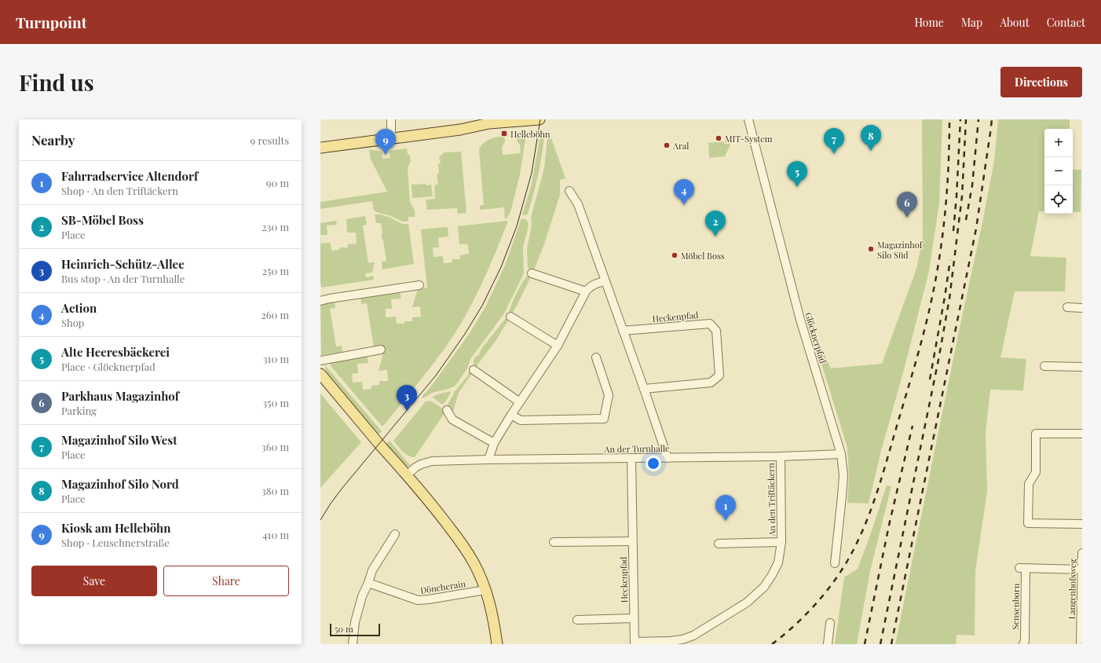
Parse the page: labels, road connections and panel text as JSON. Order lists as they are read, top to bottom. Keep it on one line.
{"streets":{"street":["Heckenpfad","Glöcknerpfad","An der Turnhalle","An den Triftäckern","Döncherain","Langenhofsweg","Sensenborn"]},"crossings":[["Heckenpfad","An der Turnhalle"],["Heckenpfad","An den Triftäckern"],["Glöcknerpfad","An der Turnhalle"],["An der Turnhalle","An den Triftäckern"],["Langenhofsweg","Sensenborn"]],"places":{"transit":["Helleböhn"],"other":["MIT-System","Aral","Magazinhof Silo Süd","Möbel Boss"]},"scale_bar":"50 m","page":{"header":"Turnpoint","nav":["Home","Map","About","Contact"],"buttons":["Directions",["Save","Share"]],"title":"Find us","heading":["Nearby","9 results"],"pins":["8","7","9","5","4","6","2","3","1"],"map_buttons":["+","−"],"list":[{"mark":"1","name":"Fahrradservice Altendorf","note":"Shop · An den Triftäckern","value":"90 m"},{"mark":"2","name":"SB-Möbel Boss","note":"Place","value":"230 m"},{"mark":"3","name":"Heinrich-Schütz-Allee","note":"Bus stop · An der Turnhalle","value":"250 m"},{"mark":"4","name":"Action","note":"Shop","value":"260 m"},{"mark":"5","name":"Alte Heeresbäckerei","note":"Place · Glöcknerpfad","value":"310 m"},{"mark":"6","name":"Parkhaus Magazinhof","note":"Parking","value":"350 m"},{"mark":"7","name":"Magazinhof Silo West","note":"Place","value":"360 m"},{"mark":"8","name":"Magazinhof Silo Nord","note":"Place","value":"380 m"},{"mark":"9","name":"Kiosk am Helleböhn","note":"Shop · Leuschnerstraße","value":"410 m"}],"scale":"50 m"}}
